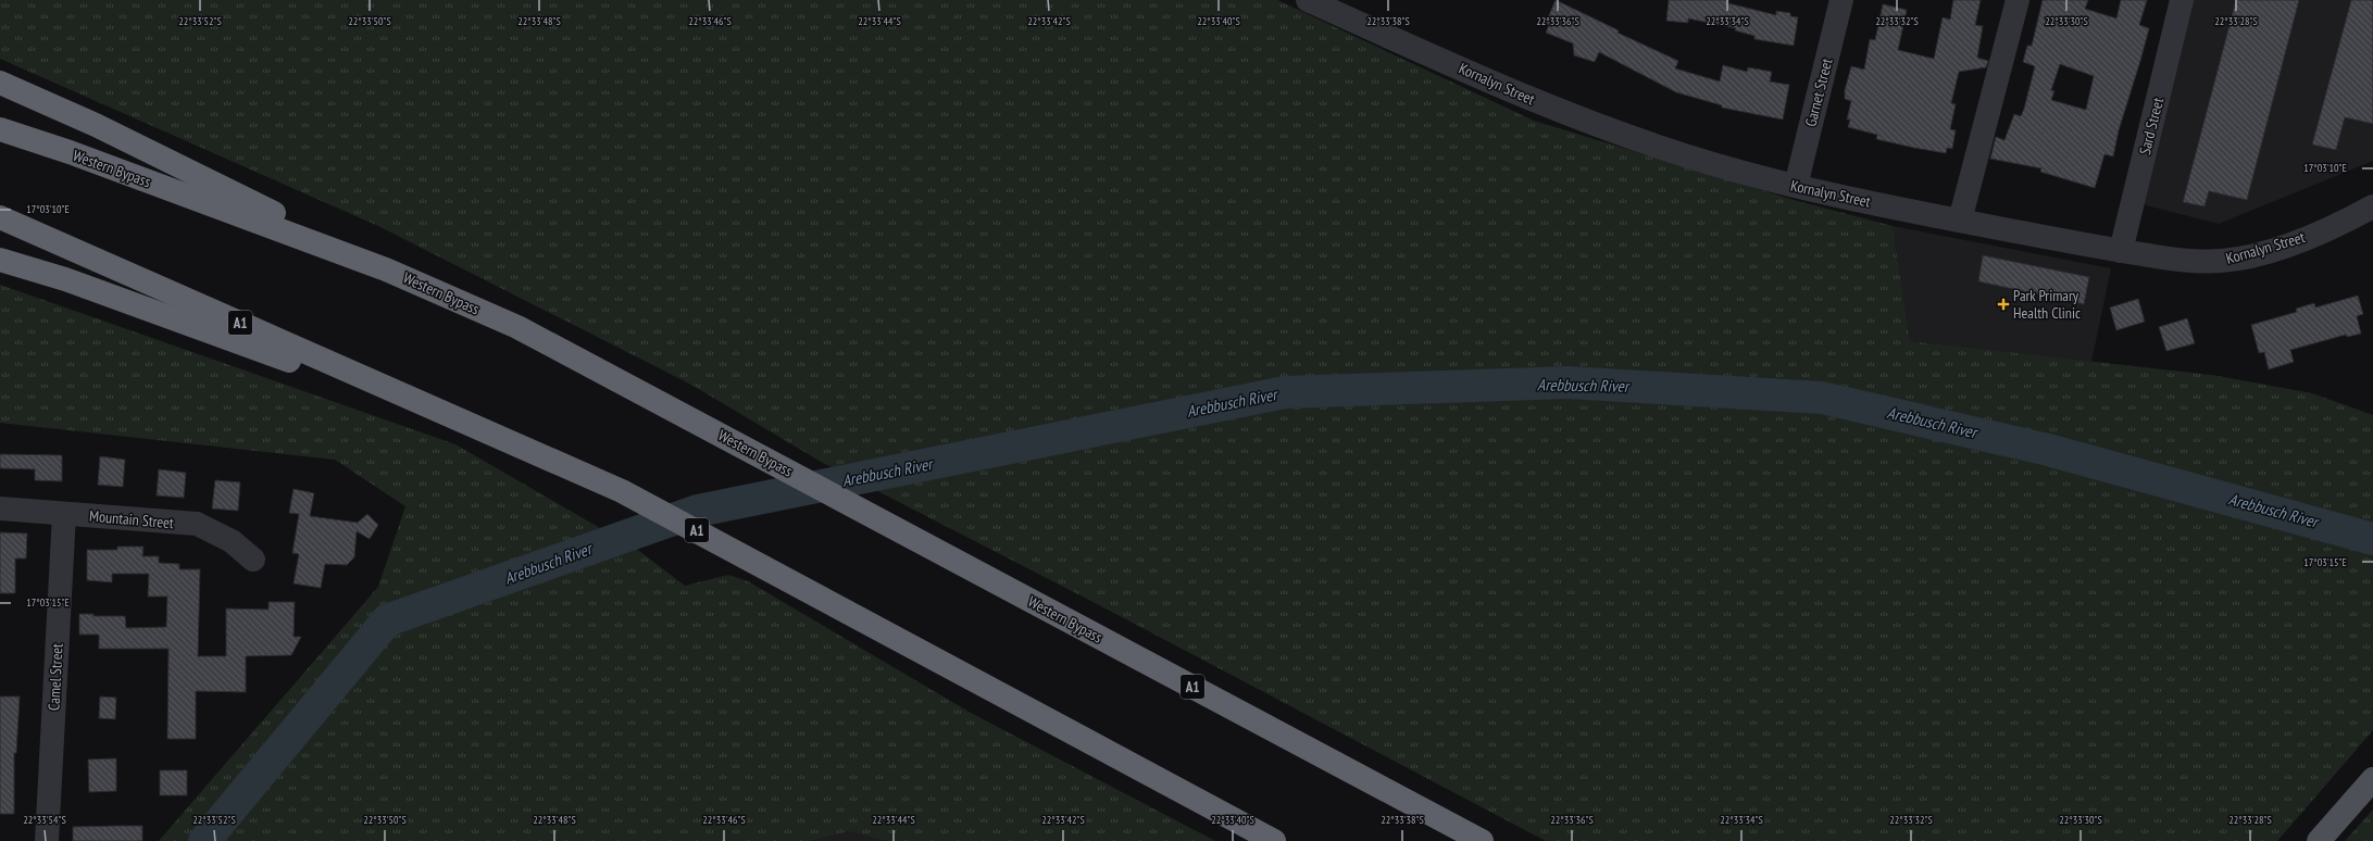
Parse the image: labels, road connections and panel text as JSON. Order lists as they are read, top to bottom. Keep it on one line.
{"streets":{"highway":["Western Bypass","A1"],"street":["Kornalyn Street","Garnet Street","Sard Street","Mountain Street","Camel Street"]},"crossings":[["Kornalyn Street","Garnet Street"],["Kornalyn Street","Sard Street"],["Mountain Street","Camel Street"]],"water":["Arebbusch River"],"places":{"health":["Park Primary Health Clinic"]},"coordinates":["22°33'52\"S","22°33'50\"S","22°33'48\"S","22°33'46\"S","22°33'44\"S","22°33'42\"S","22°33'40\"S","22°33'38\"S","22°33'36\"S","22°33'34\"S","22°33'32\"S","22°33'30\"S","22°33'28\"S","17°03'10\"E","17°03'15\"E","22°33'54\"S"]}
